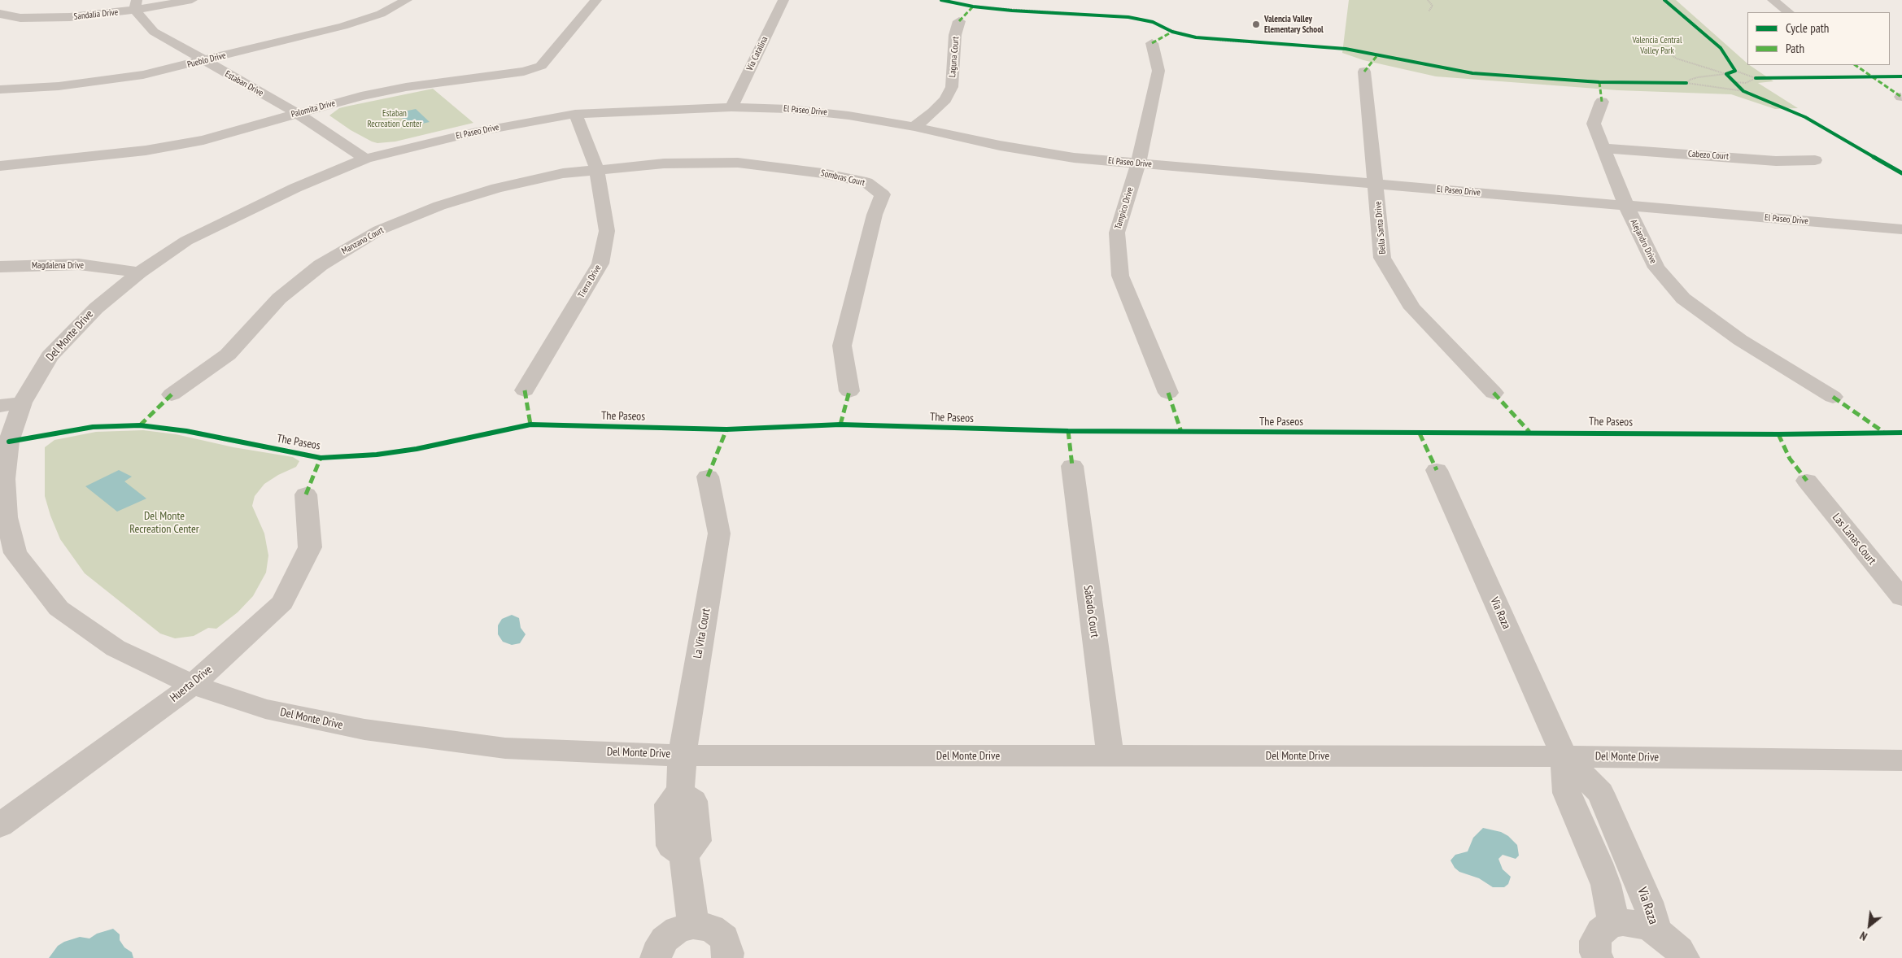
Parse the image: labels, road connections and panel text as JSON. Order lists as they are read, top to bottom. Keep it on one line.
{"streets":{"street":["Sandalia Drive","Via Catalina","Laguna Court","Pueblo Drive","Estaban Drive","Palomita Drive","El Paseo Drive","Cabezo Court","Sombras Court","Tampico Drive","Bella Santa Drive","Manzano Court","Alejandro Drive","Magdalena Drive","Tierra Drive","Del Monte Drive","Las Lanas Court","Sabado Court","Via Raza","La Vita Court","Huerta Drive"],"cycle path":["The Paseos"]},"crossings":[["Sandalia Drive","Estaban Drive"],["Via Catalina","El Paseo Drive"],["Laguna Court","El Paseo Drive"],["Pueblo Drive","Estaban Drive"],["Estaban Drive","Palomita Drive"],["Estaban Drive","El Paseo Drive"],["Estaban Drive","Del Monte Drive"],["El Paseo Drive","Tampico Drive"],["El Paseo Drive","Bella Santa Drive"],["El Paseo Drive","Alejandro Drive"],["El Paseo Drive","Tierra Drive"],["El Paseo Drive","Del Monte Drive"],["Cabezo Court","Alejandro Drive"],["Sombras Court","Manzano Court"],["Sombras Court","Tierra Drive"],["Manzano Court","Tierra Drive"],["Magdalena Drive","Del Monte Drive"],["Del Monte Drive","The Paseos"],["Del Monte Drive","Sabado Court"],["Del Monte Drive","Via Raza"],["Del Monte Drive","La Vita Court"],["Del Monte Drive","Huerta Drive"]],"parks":["Valencia Central Valley Park","Estaban Recreation Center","Del Monte Recreation Center"],"places":["Valencia Valley Elementary School"],"legend":["Cycle path","Path"],"north":"bottom left"}
